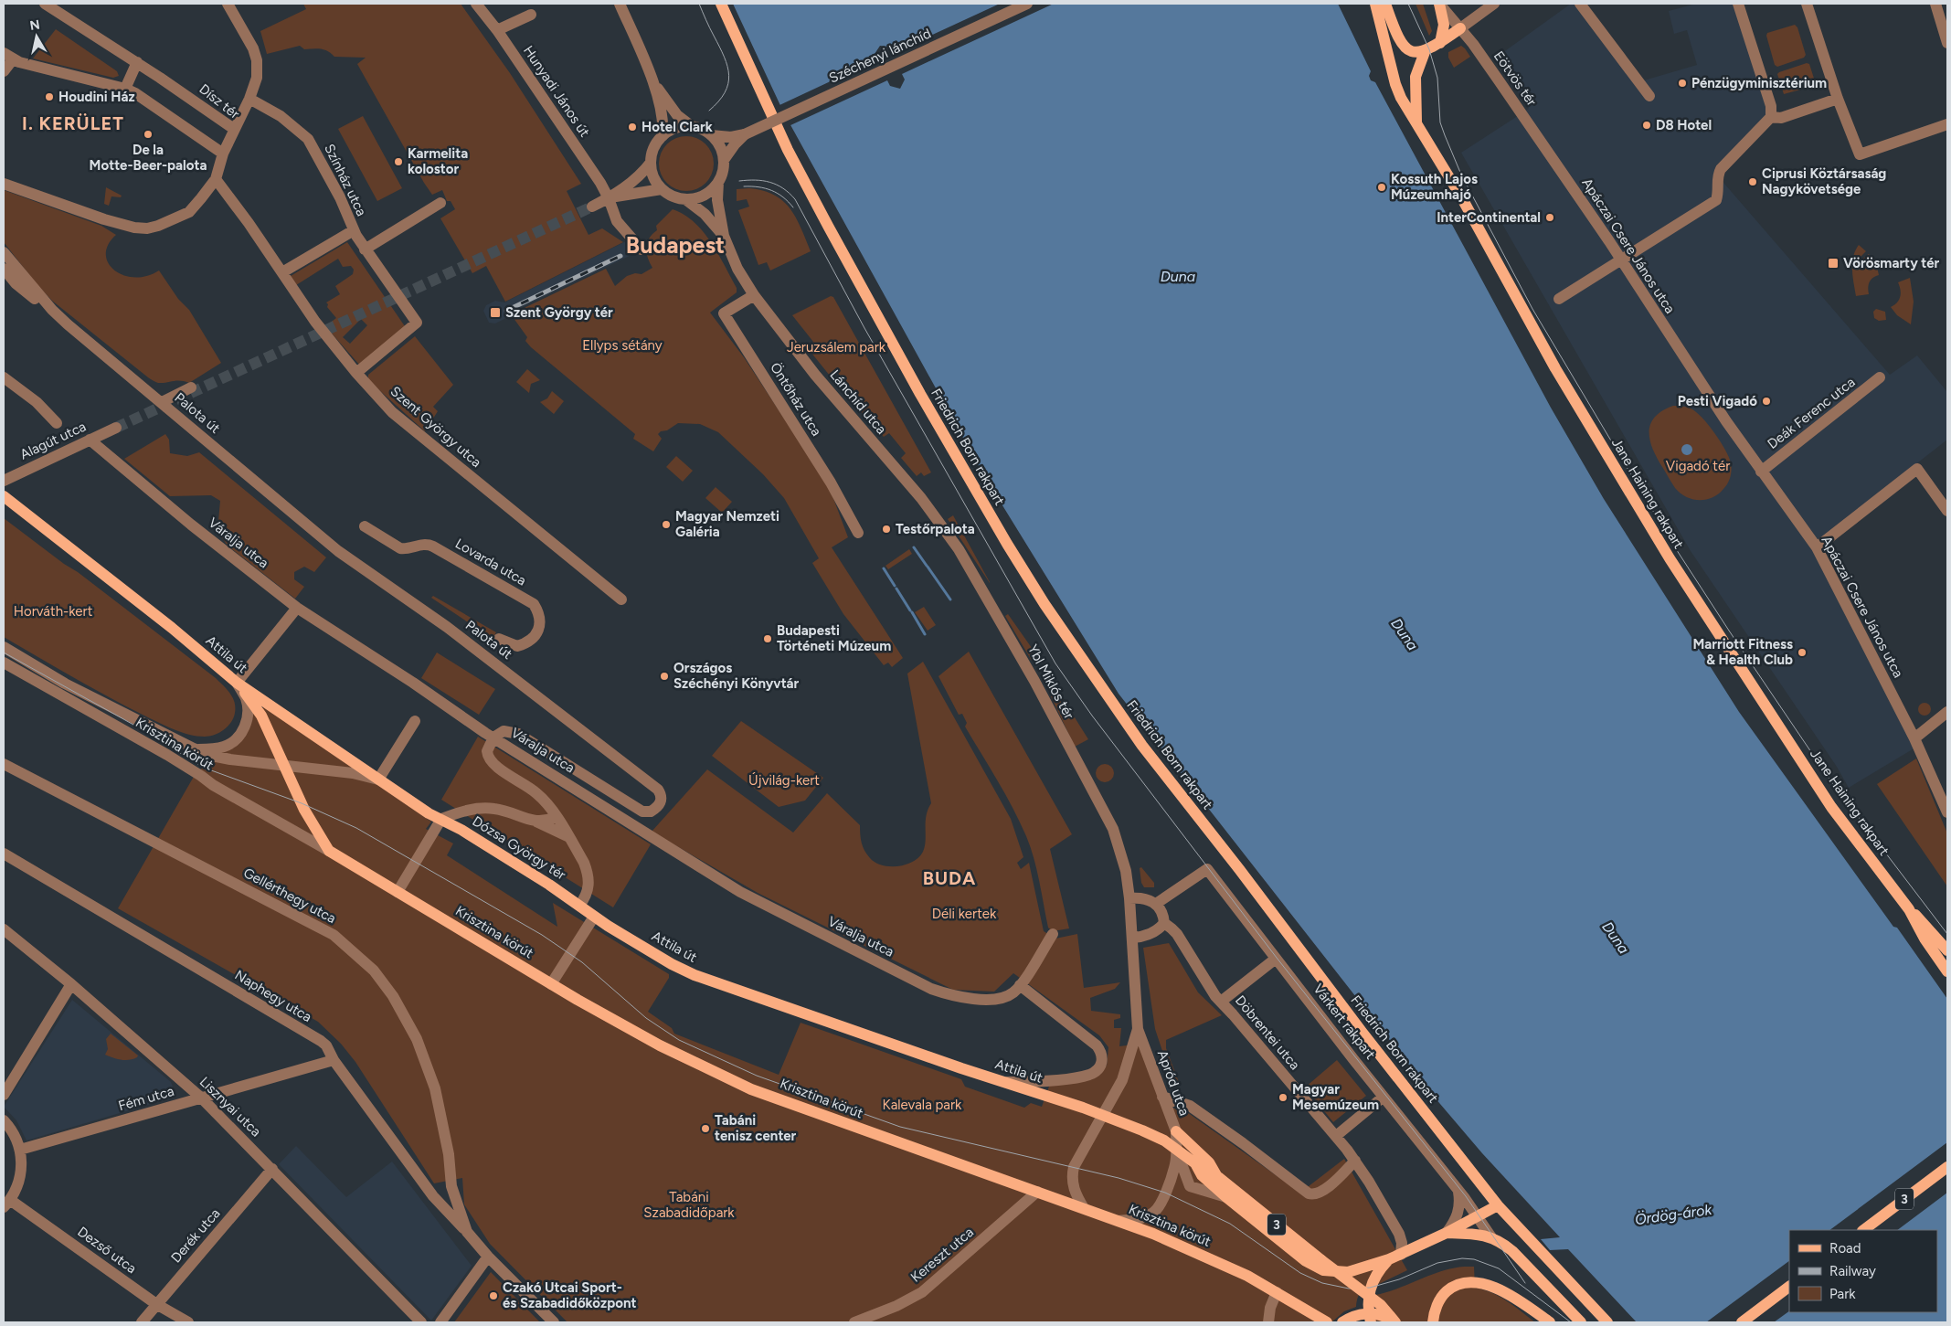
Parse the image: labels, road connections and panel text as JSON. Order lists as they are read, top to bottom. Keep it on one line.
{"streets":{"main road":["Friedrich Born rakpart","Jane Haining rakpart","Attila út","Krisztina körút","Dózsa György tér","3"],"street":["Széchenyi lánchíd","Eötvös tér","Hunyadi János út","Dísz tér","Színház utca","Apáczai Csere János utca","Öntőház utca","Lánchíd utca","Palota út","Deák Ferenc utca","Szent György utca","Alagút utca","Váralja utca","Lovarda utca","Ybl Miklós tér","Gellérthegy utca","Naphegy utca","Várkert rakpart","Döbrentei utca","Apród utca","Fém utca","Lisznyai utca","Derék utca","Dezső utca","Kereszt utca"]},"crossings":[["Széchenyi lánchíd","Lánchíd utca"],["Eötvös tér","Apáczai Csere János utca"],["Apáczai Csere János utca","Deák Ferenc utca"],["Öntőház utca","Lánchíd utca"],["Lánchíd utca","Ybl Miklós tér"],["Palota út","Váralja utca"],["Alagút utca","Váralja utca"],["Friedrich Born rakpart","Attila út"],["Attila út","Krisztina körút"],["Attila út","Dózsa György tér"],["Attila út","Várkert rakpart"],["Attila út","Döbrentei utca"],["Attila út","Apród utca"],["Attila út","3"],["Ybl Miklós tér","Apród utca"],["Krisztina körút","Apród utca"],["Krisztina körút","3"],["Krisztina körút","Kereszt utca"],["Gellérthegy utca","Naphegy utca"],["Naphegy utca","Fém utca"],["Várkert rakpart","Döbrentei utca"],["Apród utca","3"],["Fém utca","Lisznyai utca"],["Lisznyai utca","Derék utca"],["Derék utca","Dezső utca"]],"districts":["I. KERÜLET","Budapest","BUDA"],"water":["Duna","Ördög-árok"],"parks":["Ellyps sétány","Jeruzsálem park","Vigadó tér","Horváth-kert","Újvilág-kert","Déli kertek","Kalevala park","Tabáni Szabadidőpark"],"places":{"other":["Pénzügyminisztérium","Houdini Ház","D8 Hotel","Hotel Clark","De la Motte-Beer-palota","Karmelita kolostor","Ciprusi Köztársaság Nagykövetsége","Kossuth Lajos Múzeumhajó","InterContinental","Pesti Vigadó","Magyar Nemzeti Galéria","Testőrpalota","Budapesti Történeti Múzeum","Marriott Fitness & Health Club","Országos Széchényi Könyvtár","Magyar Mesemúzeum","Tabáni tenisz center","Czakó Utcai Sport- és Szabadidőközpont"],"transit":["Vörösmarty tér","Szent György tér"]},"legend":["Road","Railway","Park"],"north":"top"}
